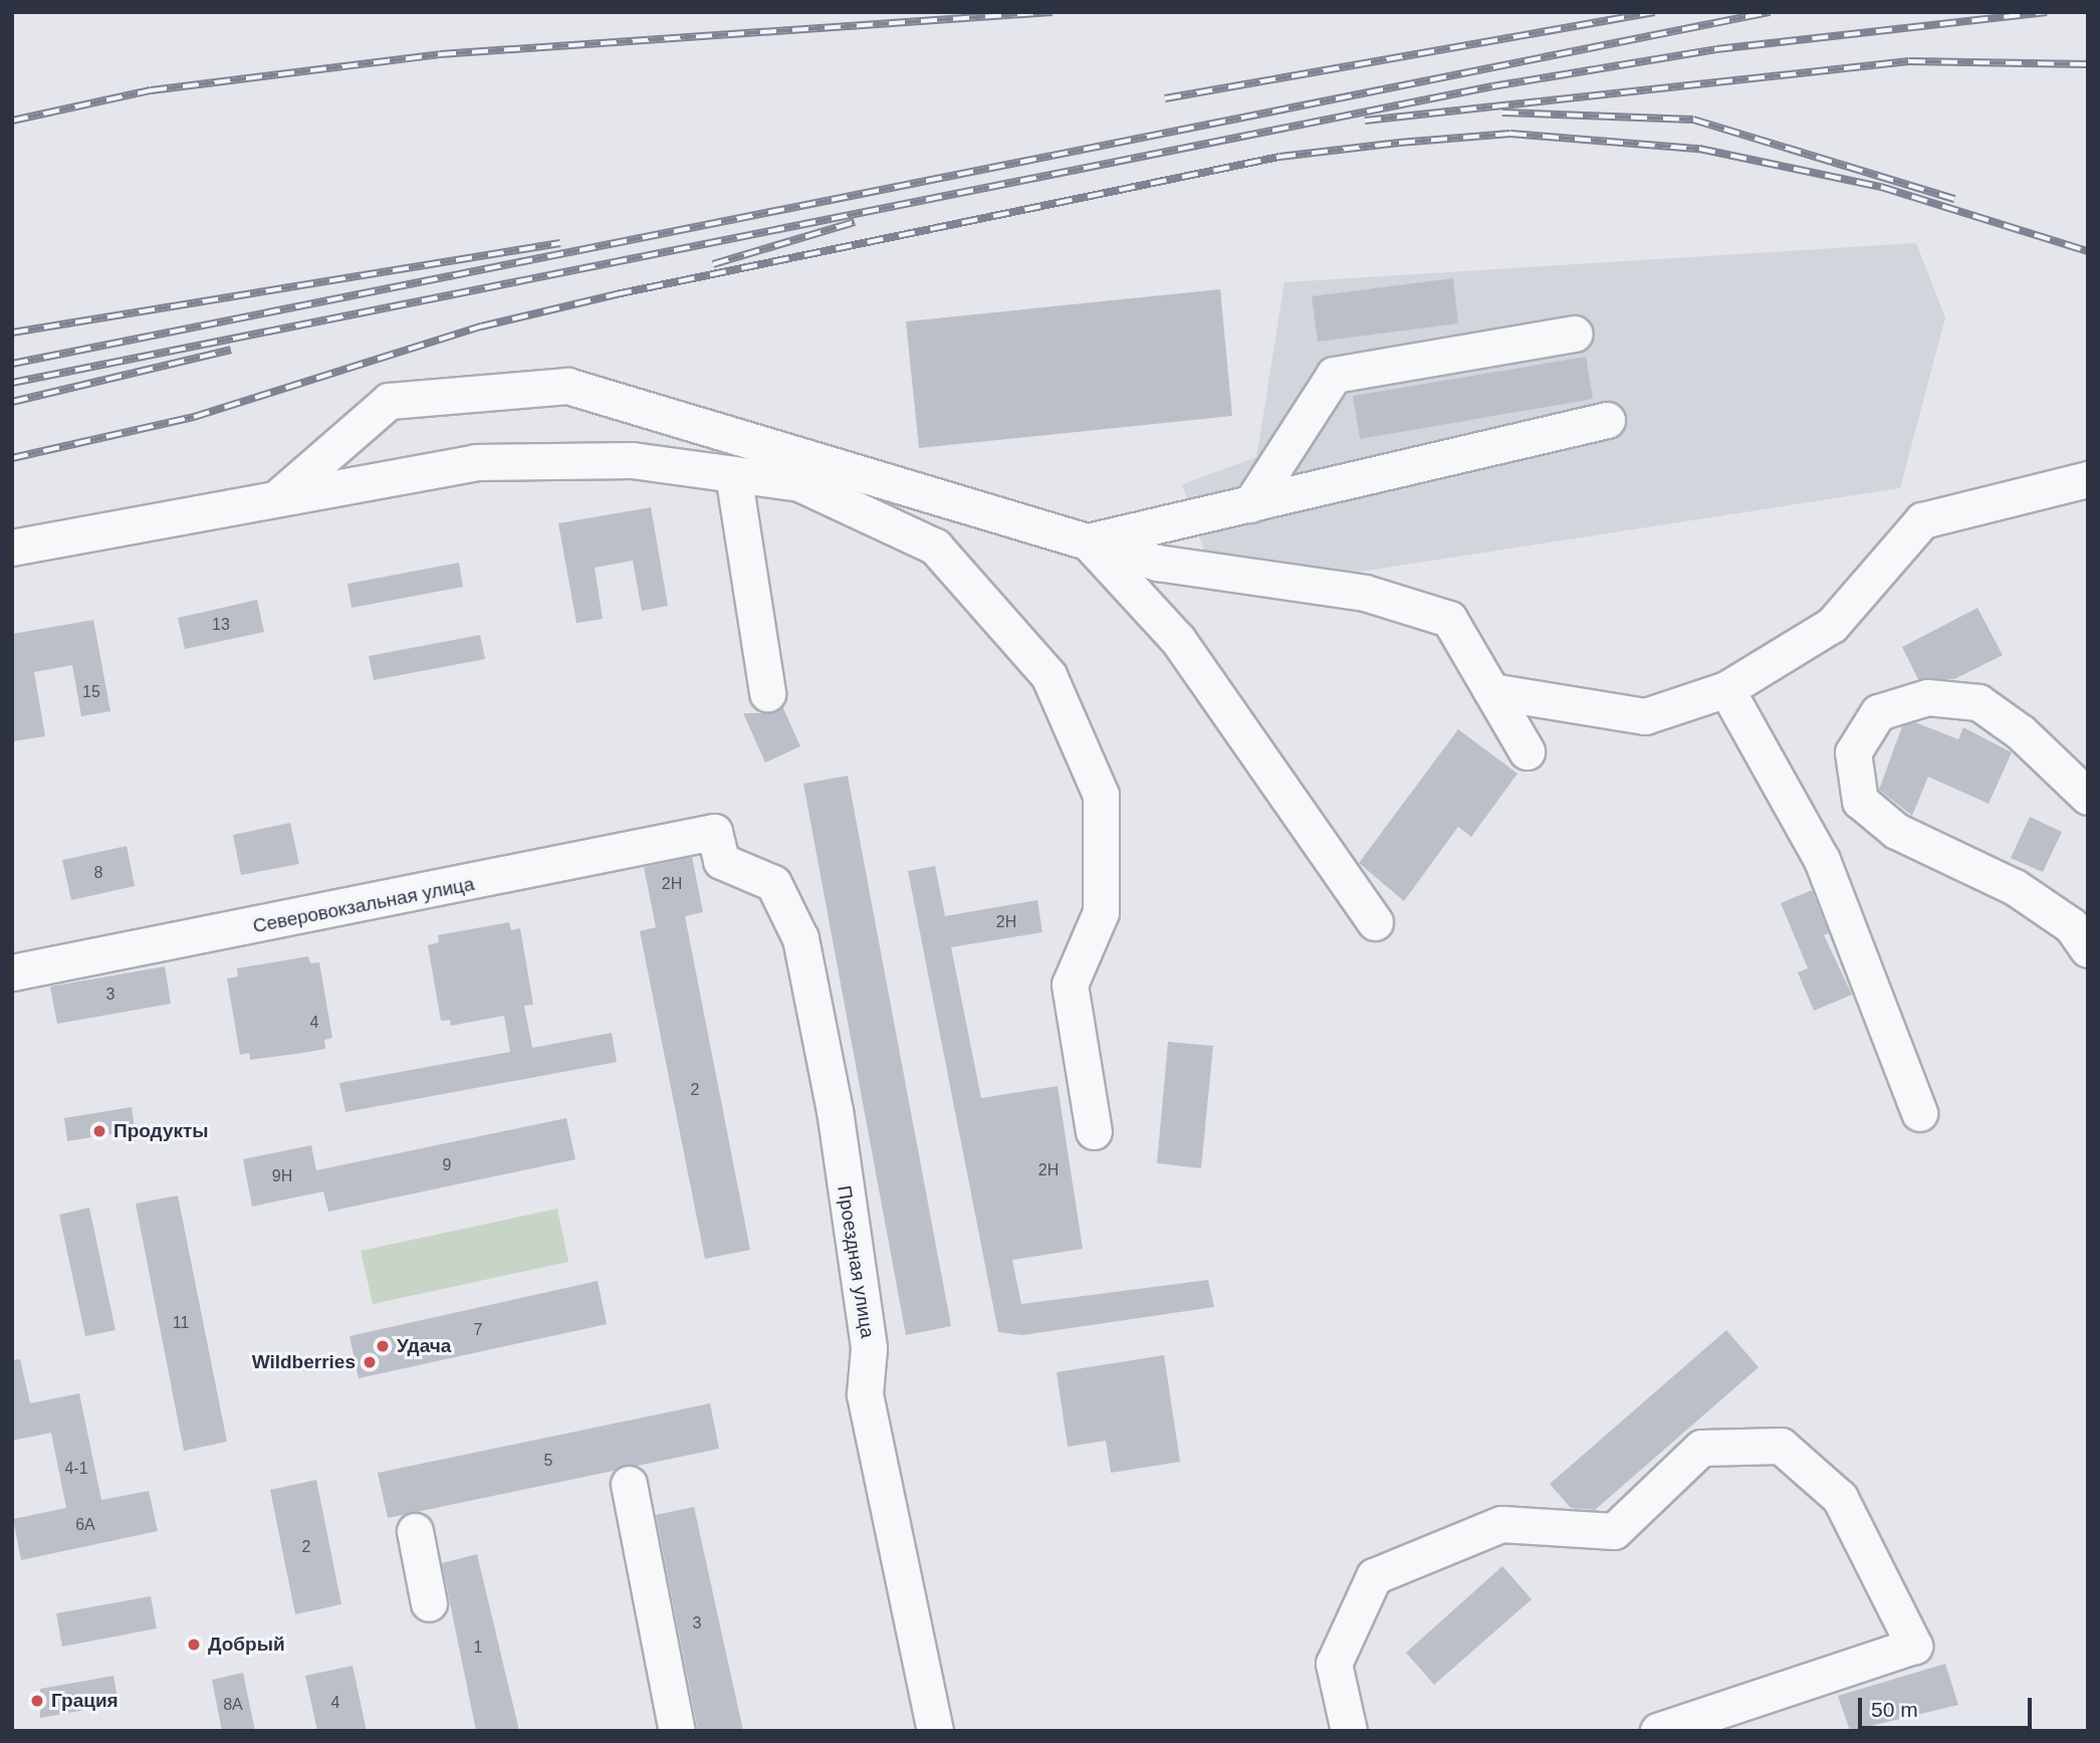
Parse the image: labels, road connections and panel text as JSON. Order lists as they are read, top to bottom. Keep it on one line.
{"streets":{"street":["Северовокзальная улица","Проездная улица"]},"crossings":[["Северовокзальная улица","Проездная улица"]],"places":["Продукты","Удача","Wildberries","Добрый","Грация"],"house_numbers":["13","15","8","2Н","2Н","3","4","2","9","2Н","9Н","11","7","5","4-1","6А","2","3","1","4","8А"],"scale_bar":"50 m"}
